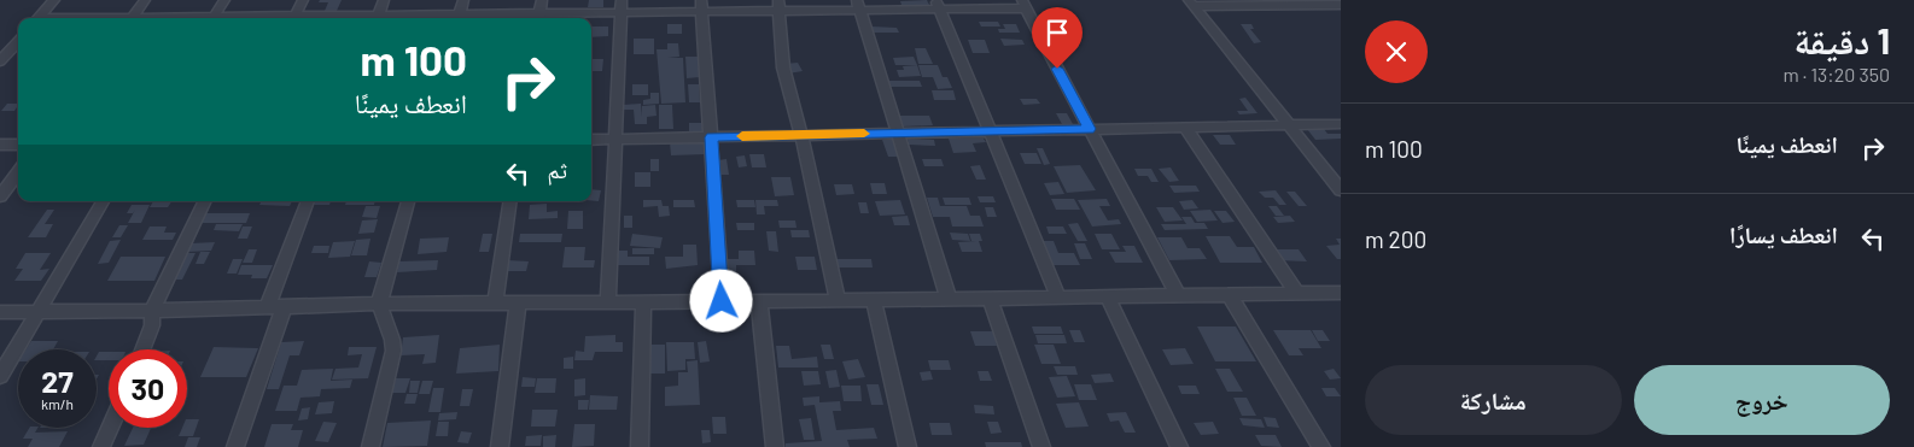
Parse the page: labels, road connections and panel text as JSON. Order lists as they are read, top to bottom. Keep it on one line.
{"page":{"heading":["1 دقيقة","350 m · 13:20"],"turn":["100 m","انعطف يمينًا"],"list":[{"name":"انعطف يمينًا","value":"100 m"},{"name":"انعطف يسارًا","value":"200 m"}],"then":"ثم","speed":"27 km/h","limit":"30","buttons":["خروج","مشاركة"]}}
